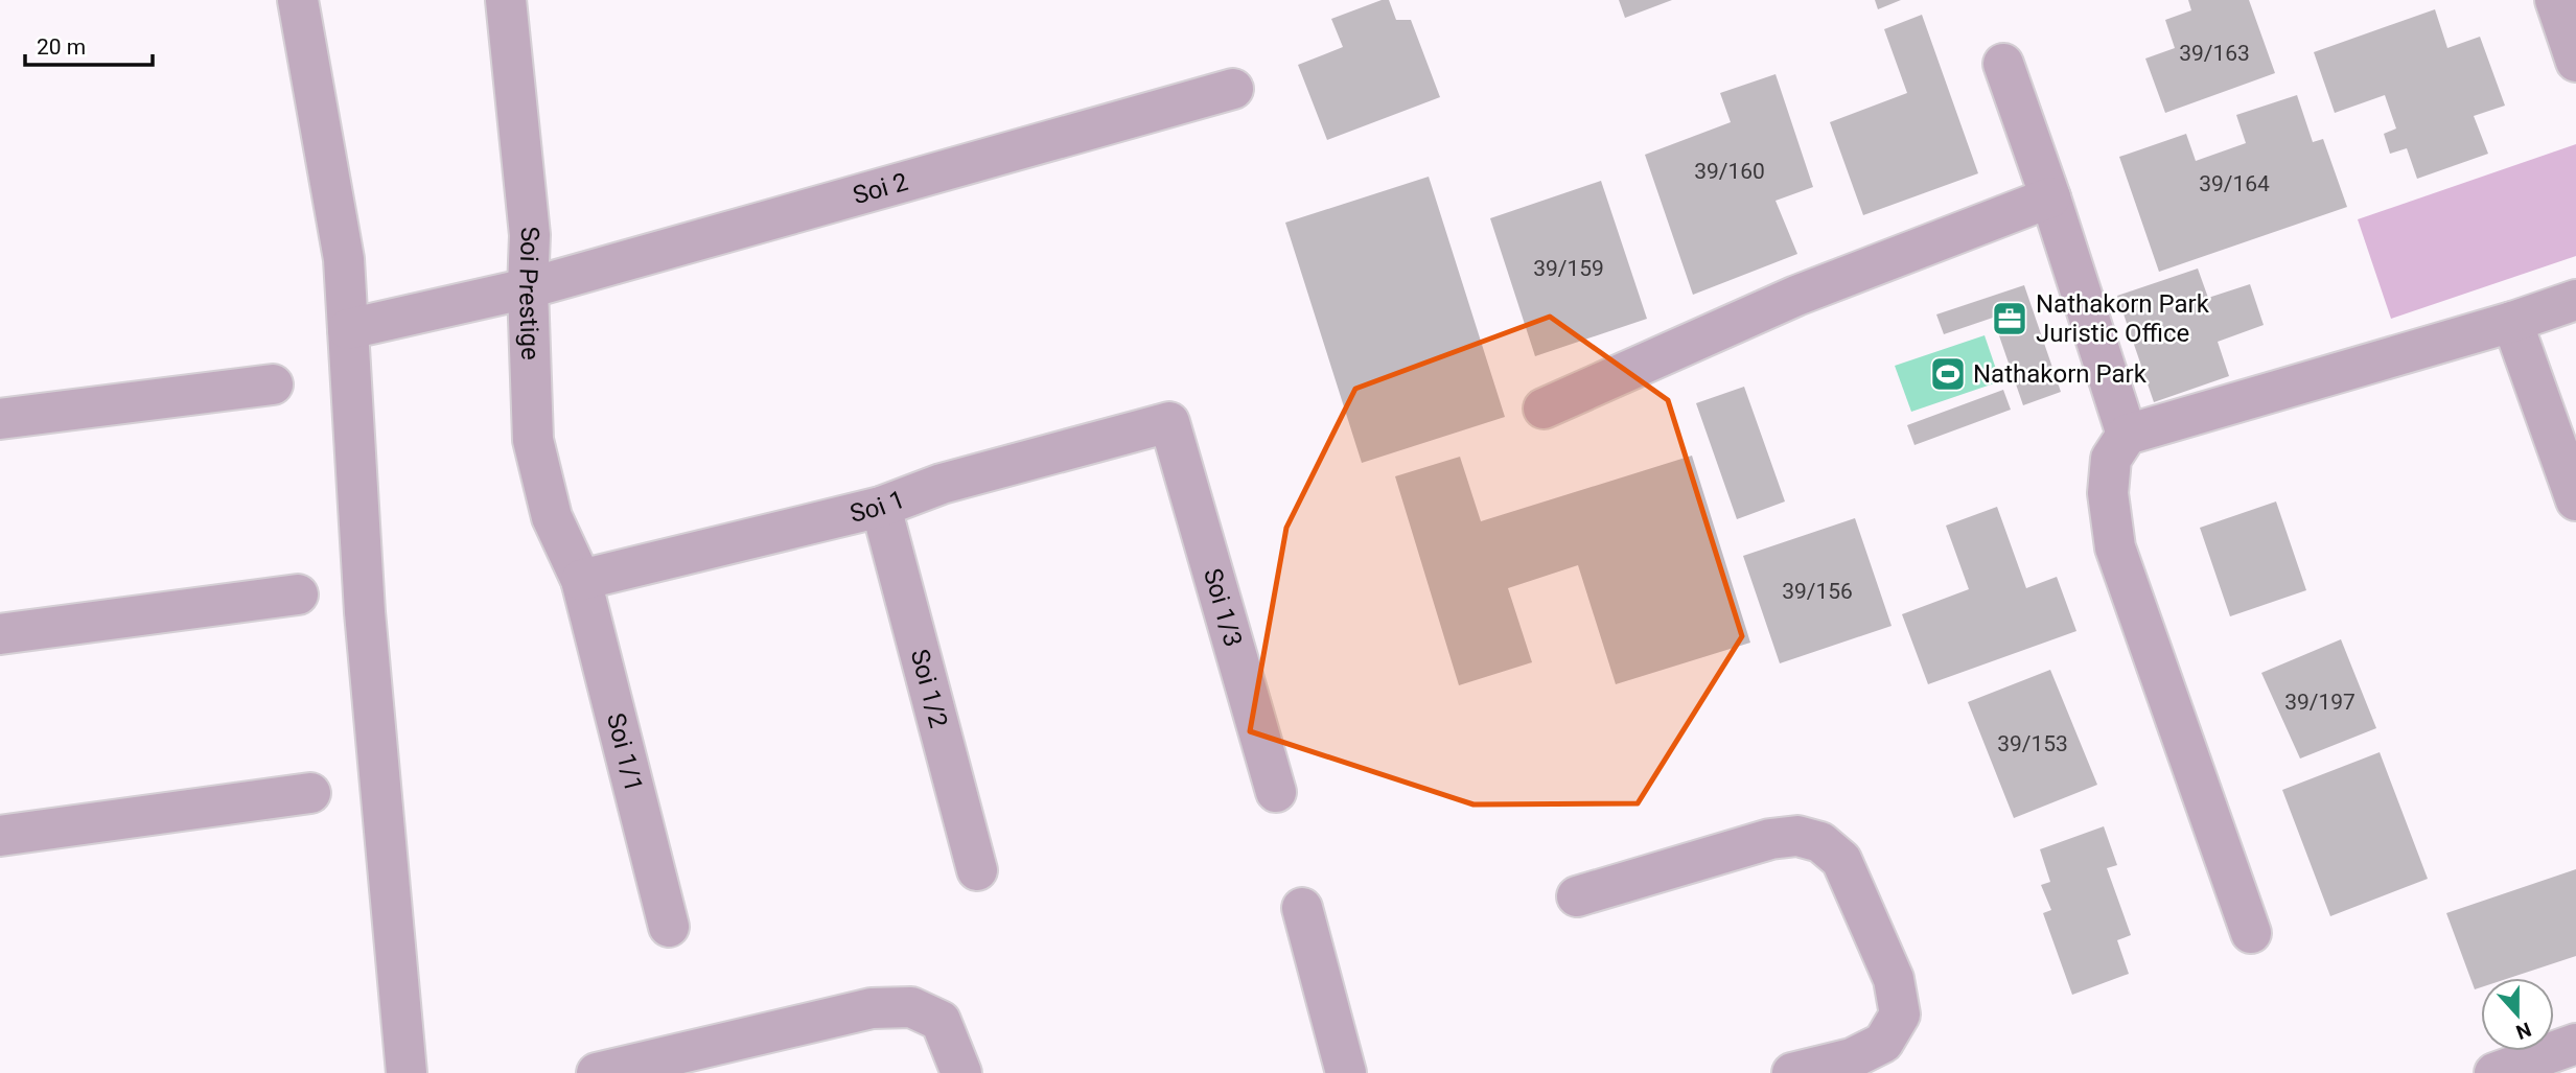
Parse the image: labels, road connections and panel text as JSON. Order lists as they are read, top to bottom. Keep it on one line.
{"streets":{"street":["Soi 2","Soi Prestige","Soi 1","Soi 1/3","Soi 1/2","Soi 1/1"]},"crossings":[["Soi 2","Soi Prestige"],["Soi Prestige","Soi 1"],["Soi Prestige","Soi 1/1"],["Soi 1","Soi 1/3"],["Soi 1","Soi 1/2"],["Soi 1","Soi 1/1"]],"places":{"office":["Nathakorn Park Juristic Office"],"sports":["Nathakorn Park"]},"house_numbers":["39/163","39/160","39/164","39/159","39/156","39/197","39/153"],"scale_bar":"20 m","north":"bottom"}
